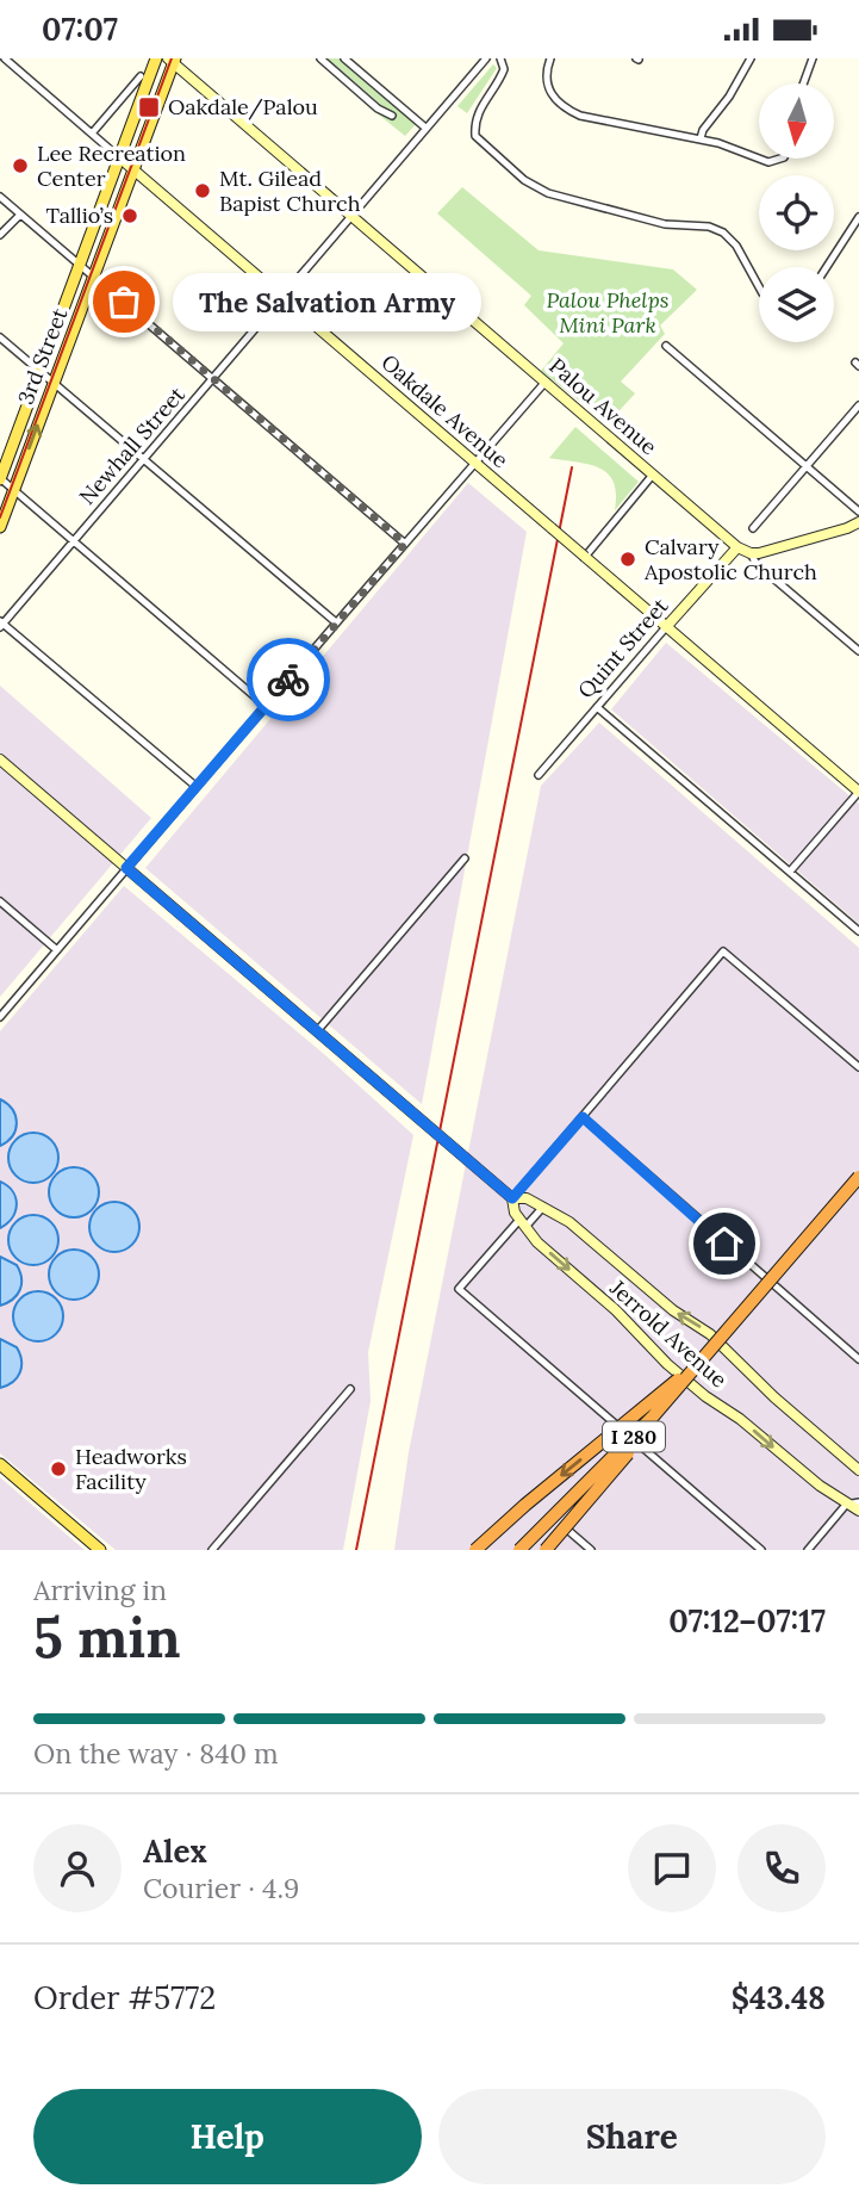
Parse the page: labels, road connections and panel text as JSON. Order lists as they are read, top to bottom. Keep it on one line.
{"streets":{"highway":["I 280"],"main road":["3rd Street"],"street":["Palou Avenue","Oakdale Avenue","Newhall Street","Quint Street","Jerrold Avenue"]},"crossings":[["3rd Street","Palou Avenue"],["3rd Street","Oakdale Avenue"],["Palou Avenue","Newhall Street"],["Palou Avenue","Quint Street"],["Oakdale Avenue","Newhall Street"],["Oakdale Avenue","Quint Street"]],"parks":["Palou Phelps Mini Park"],"places":{"transit":["Oakdale/Palou"],"other":["Lee Recreation Center","Mt. Gilead Bapist Church","Tallio’s","The Salvation Army","Calvary Apostolic Church","Headworks Facility"]},"north":"bottom","page":{"status":"07:07","bubble":"The Salvation Army","heading":["5 min","Arriving in","07:12–07:17"],"panel":["Alex","Courier · 4.9","Order #5772","$43.48"],"bar":"On the way · 840 m","buttons":["Help","Share"]}}
